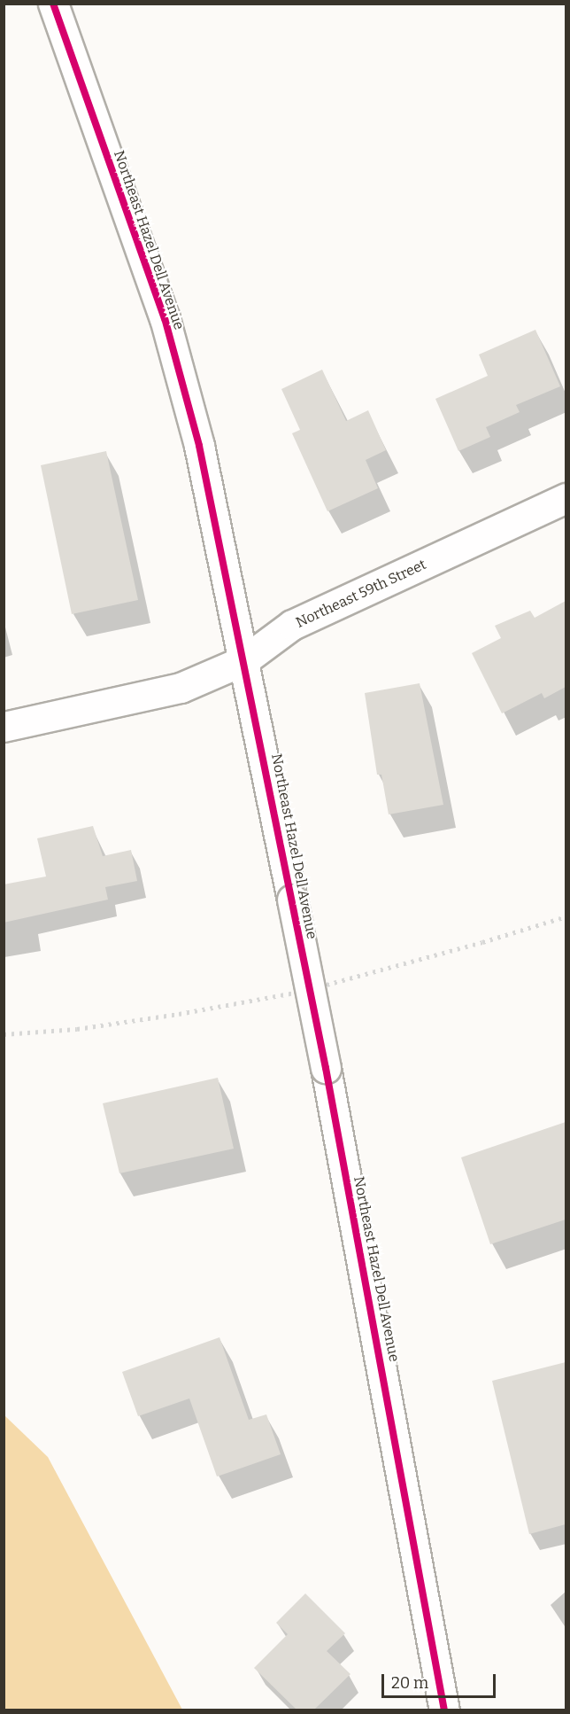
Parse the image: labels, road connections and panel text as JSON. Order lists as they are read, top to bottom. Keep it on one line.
{"streets":{"street":["Northeast Hazel Dell Avenue","Northeast 59th Street"]},"crossings":[["Northeast Hazel Dell Avenue","Northeast 59th Street"]],"scale_bar":"20 m"}
